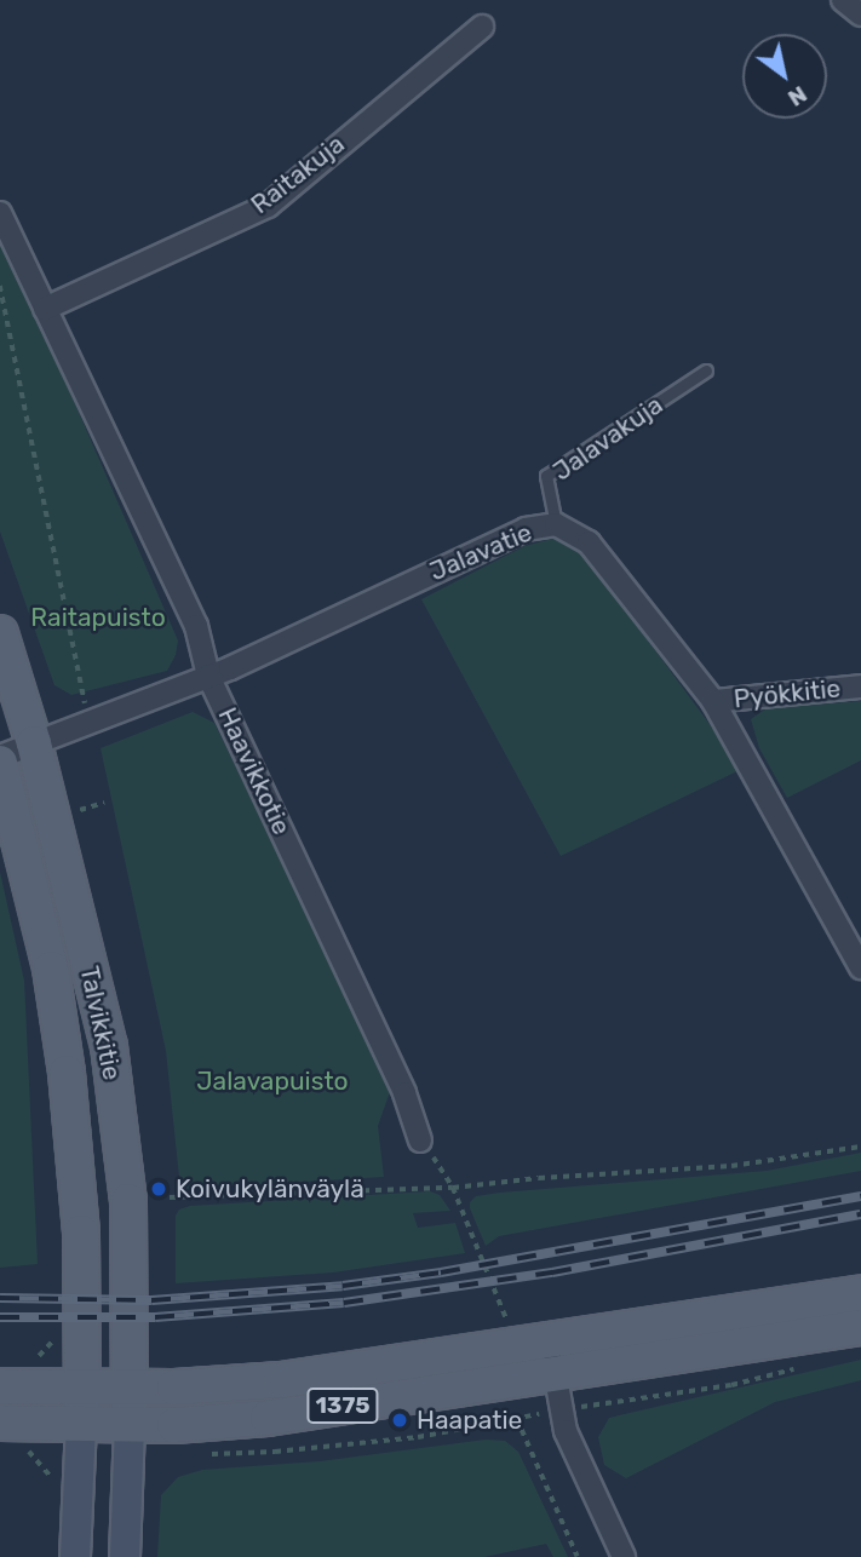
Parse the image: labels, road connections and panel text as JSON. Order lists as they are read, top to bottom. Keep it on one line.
{"streets":{"main road":["Talvikkitie","1375"],"street":["Raitakuja","Jalavatie","Pyökkitie","Haavikkotie"],"lane":["Jalavakuja"]},"crossings":[["Raitakuja","Haavikkotie"],["Jalavakuja","Jalavatie"],["Jalavatie","Pyökkitie"],["Jalavatie","Haavikkotie"],["Jalavatie","Talvikkitie"],["Talvikkitie","1375"]],"parks":["Raitapuisto","Jalavapuisto"],"places":["Koivukylänväylä","Haapatie"],"north":"bottom right"}
